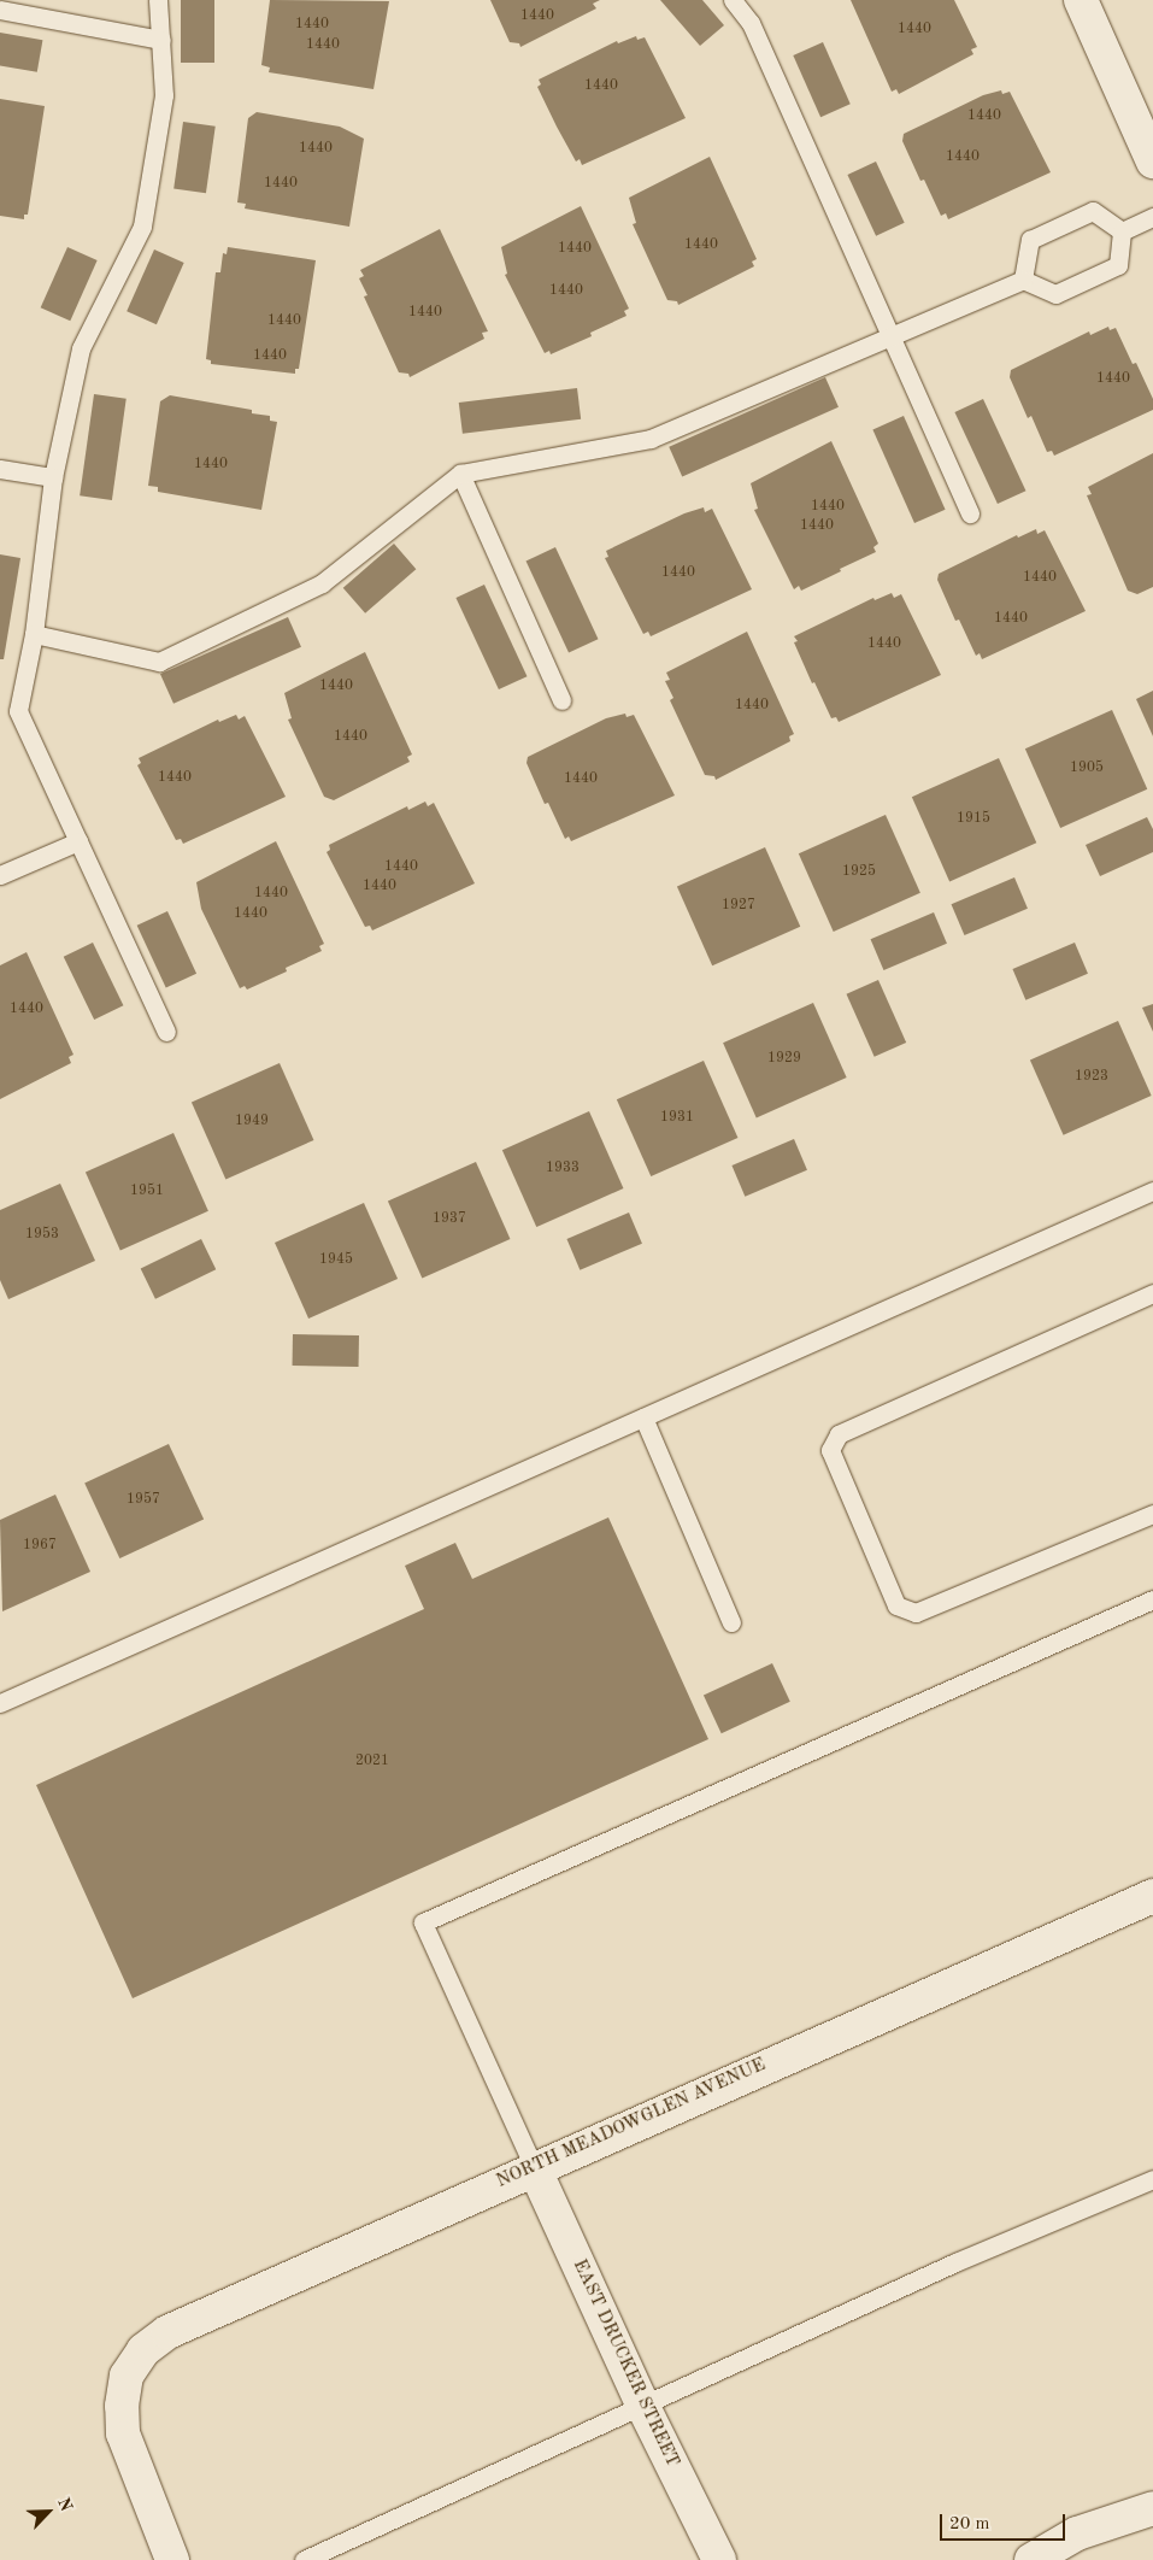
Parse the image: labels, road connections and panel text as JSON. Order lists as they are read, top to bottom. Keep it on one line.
{"streets":{"street":["NORTH MEADOWGLEN AVENUE","EAST DRUCKER STREET"]},"crossings":[["NORTH MEADOWGLEN AVENUE","EAST DRUCKER STREET"]],"house_numbers":["1440","1440","1440","1440","1440","1440","1440","1440","1440","1440","1440","1440","1440","1440","1440","1440","1440","1440","1440","1440","1440","1440","1440","1440","1440","1440","1905","1440","1440","1915","1440","1925","1440","1440","1927","1440","1440","1929","1923","1931","1949","1933","1951","1937","1953","1945","1957","1967","2021"],"scale_bar":"20 m","north":"top right"}
